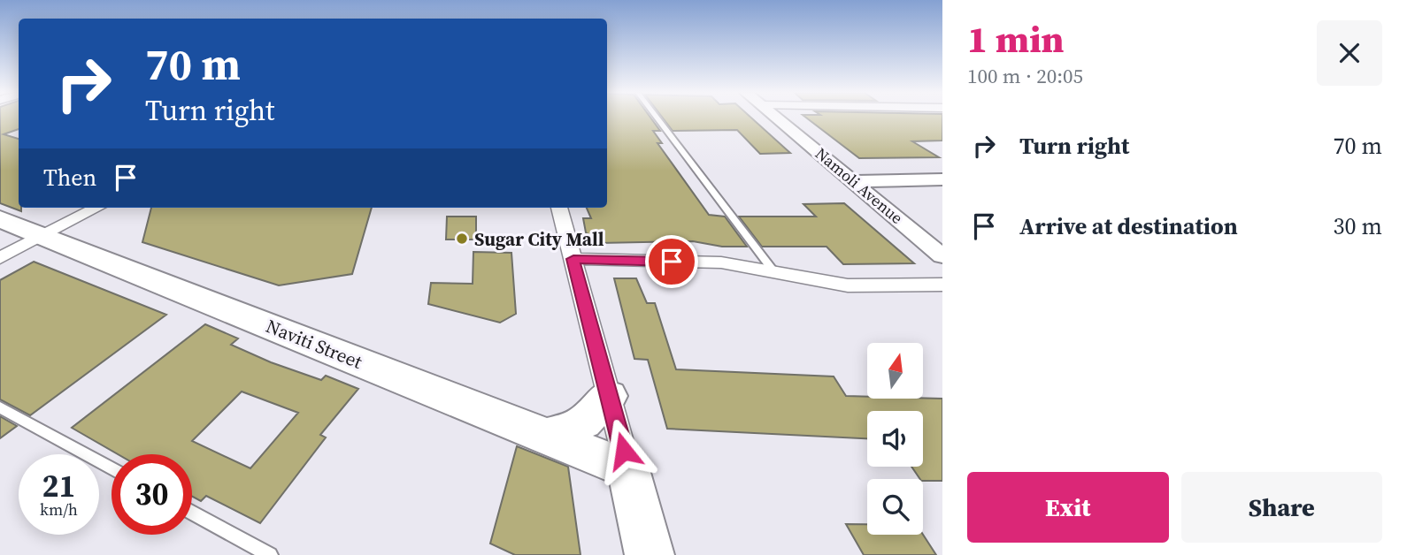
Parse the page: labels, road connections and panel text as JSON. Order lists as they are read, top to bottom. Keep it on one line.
{"streets":{"main road":["Naviti Street"],"street":["Namoli Avenue"]},"places":["Sugar City Mall"],"north":"top","page":{"heading":["1 min","100 m · 20:05"],"turn":["70 m","Turn right"],"list":[{"name":"Turn right","value":"70 m"},{"name":"Arrive at destination","value":"30 m"}],"then":"Then","speed":"21 km/h","limit":"30","buttons":["Exit","Share"]}}
